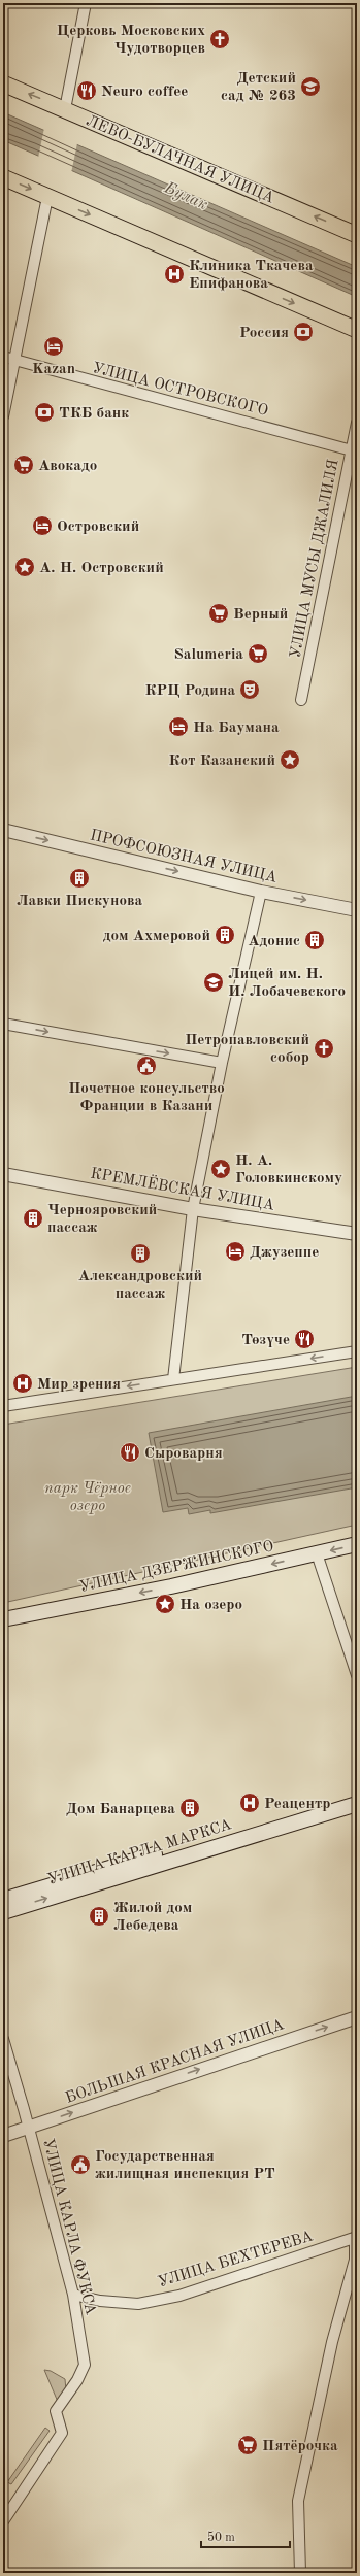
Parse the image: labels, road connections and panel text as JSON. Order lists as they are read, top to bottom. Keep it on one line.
{"streets":{"main road":["ЛЕВО-БУЛАЧНАЯ УЛИЦА","УЛИЦА ДЗЕРЖИНСКОГО","УЛИЦА КАРЛА МАРКСА"],"street":["УЛИЦА ОСТРОВСКОГО","УЛИЦА МУСЫ ДЖАЛИЛЯ","ПРОФСОЮЗНАЯ УЛИЦА","КРЕМЛЁВСКАЯ УЛИЦА","БОЛЬШАЯ КРАСНАЯ УЛИЦА","УЛИЦА КАРЛА ФУКСА","УЛИЦА БЕХТЕРЕВА"]},"crossings":[["УЛИЦА ОСТРОВСКОГО","УЛИЦА МУСЫ ДЖАЛИЛЯ"],["БОЛЬШАЯ КРАСНАЯ УЛИЦА","УЛИЦА КАРЛА ФУКСА"],["УЛИЦА КАРЛА ФУКСА","УЛИЦА БЕХТЕРЕВА"]],"one_way":["ПРОФСОЮЗНАЯ УЛИЦА","УЛИЦА ДЗЕРЖИНСКОГО","БОЛЬШАЯ КРАСНАЯ УЛИЦА"],"water":["Булак"],"parks":["парк Чёрное озеро"],"places":{"church":["Церковь Московских Чудотворцев","Петропавловский собор"],"school or university":["Детский сад № 263","Лицей им. Н. И. Лобачевского"],"restaurant":["Neuro coffee","Төзүче","Сыроварня"],"hospital":["Клиника Ткачева Епифанова","Мир зрения","Реацентр"],"bank":["Россия","ТКБ банк"],"hotel":["Kazan","Островский","На Баумана","Джузеппе"],"supermarket":["Авокадо","Верный","Salumeria","Пятёрочка"],"place":["А. Н. Островский","Кот Казанский","Н. А. Головкинскому","На озеро"],"theatre":["КРЦ Родина"],"building":["Лавки Пискунова","дом Ахмеровой","Адонис","Чернояровский пассаж","Александровский пассаж","Дом Банарцева","Жилой дом Лебедева"],"public building":["Почетное консульство Франции в Казани","Государственная жилищная инспекция РТ"]},"scale_bar":"50 m"}
